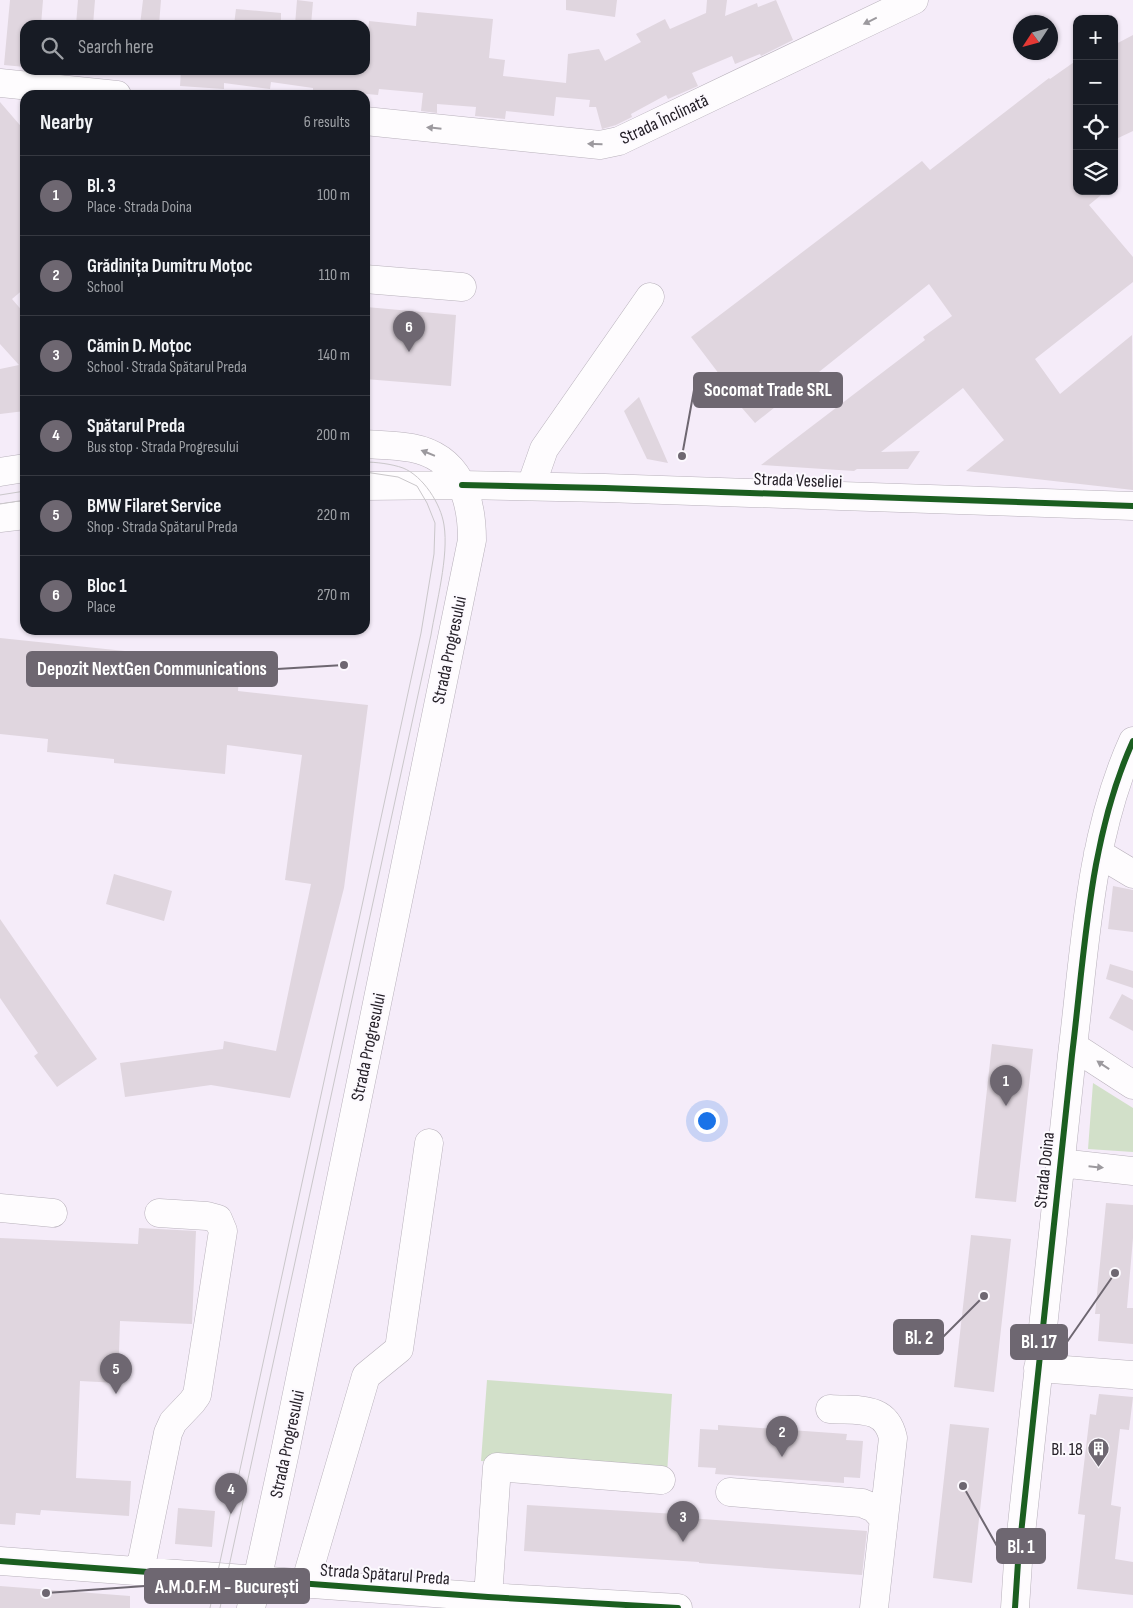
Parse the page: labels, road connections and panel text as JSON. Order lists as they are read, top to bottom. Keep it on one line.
{"streets":{"street":["Strada Înclinată","Strada Veseliei","Strada Progresului","Strada Doina","Strada Spătarul Preda"]},"crossings":[["Strada Veseliei","Strada Progresului"],["Strada Progresului","Strada Spătarul Preda"]],"one_way":["Strada Înclinată"],"places":{"other":["Socomat Trade SRL","Depozit NextGen Communications","Bl. 17","Bl. 2","Bl. 1","A.M.O.F.M - București"],"building":["Bl. 18"]},"north":"bottom left","page":{"map_buttons":["+","−"],"search":"Search here","heading":["Nearby","6 results"],"list":[{"mark":"1","name":"Bl. 3","note":"Place · Strada Doina","value":"100 m"},{"mark":"2","name":"Grădinița Dumitru Moțoc","note":"School","value":"110 m"},{"mark":"3","name":"Cămin D. Moțoc","note":"School · Strada Spătarul Preda","value":"140 m"},{"mark":"4","name":"Spătarul Preda","note":"Bus stop · Strada Progresului","value":"200 m"},{"mark":"5","name":"BMW Filaret Service","note":"Shop · Strada Spătarul Preda","value":"220 m"},{"mark":"6","name":"Bloc 1","note":"Place","value":"270 m"}],"pins":["6","1","5","2","4","3"]}}
